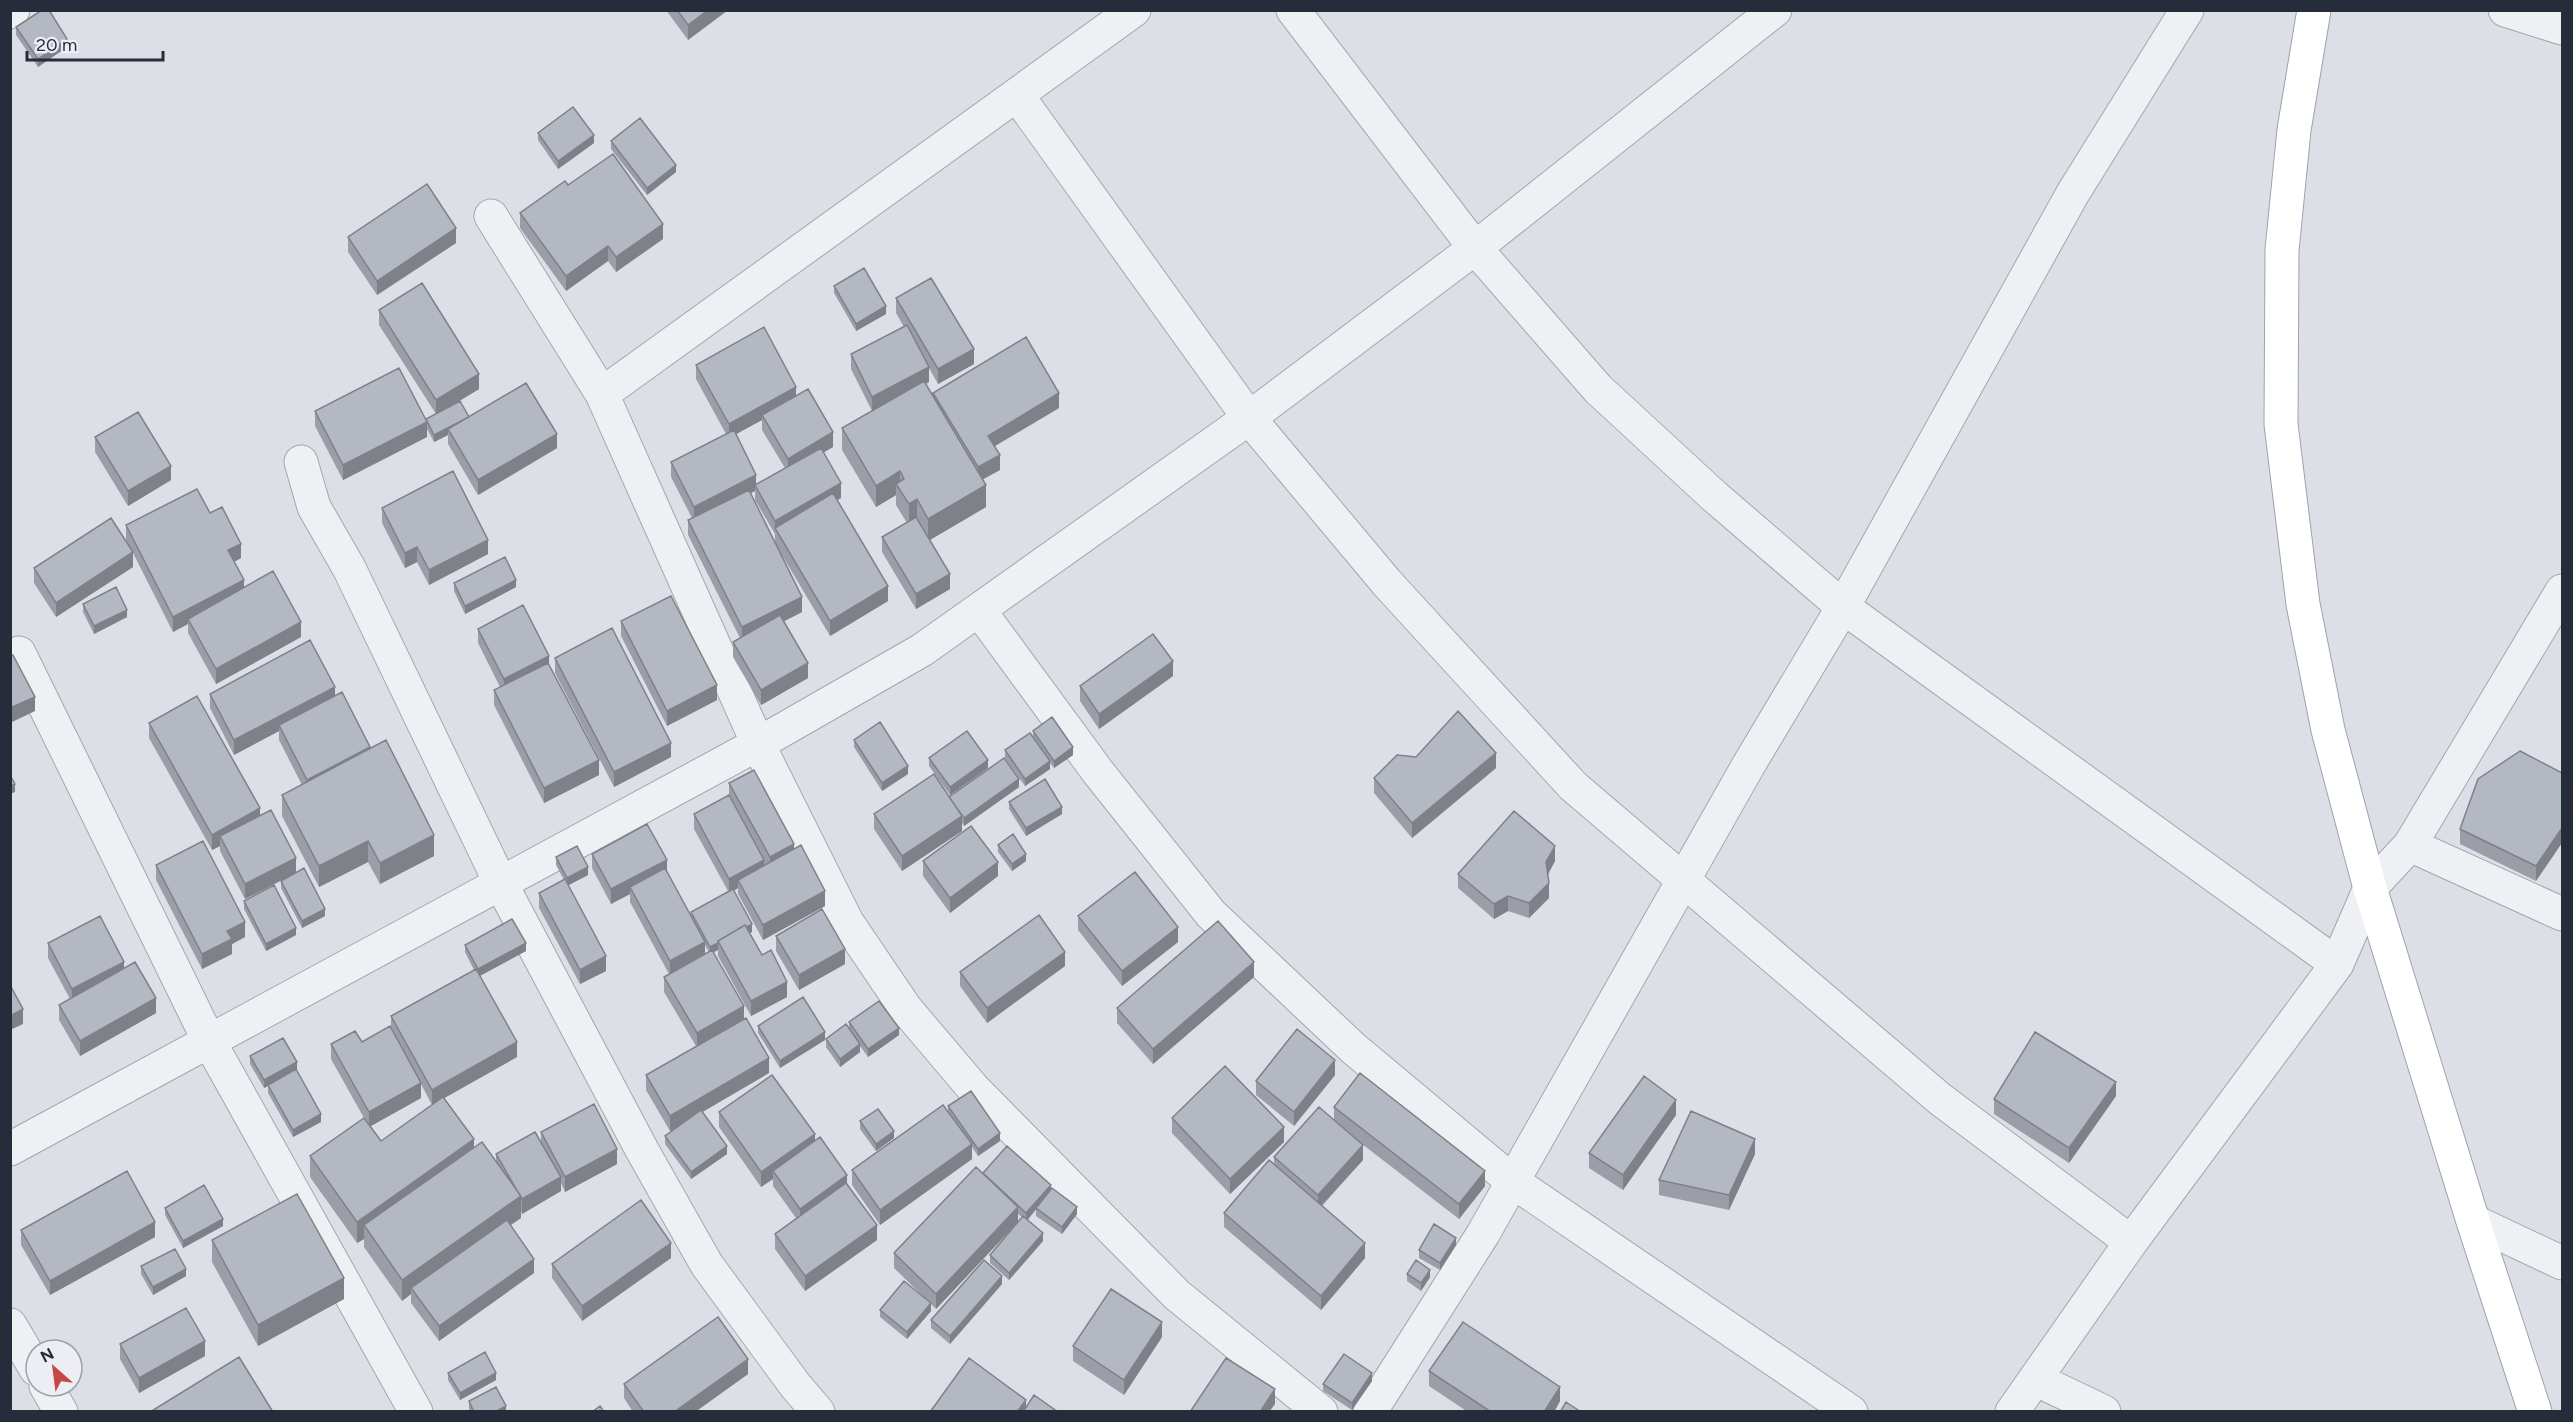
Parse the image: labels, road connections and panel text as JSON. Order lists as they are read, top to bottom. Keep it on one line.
{"scale_bar":"20 m","north":"top left"}
